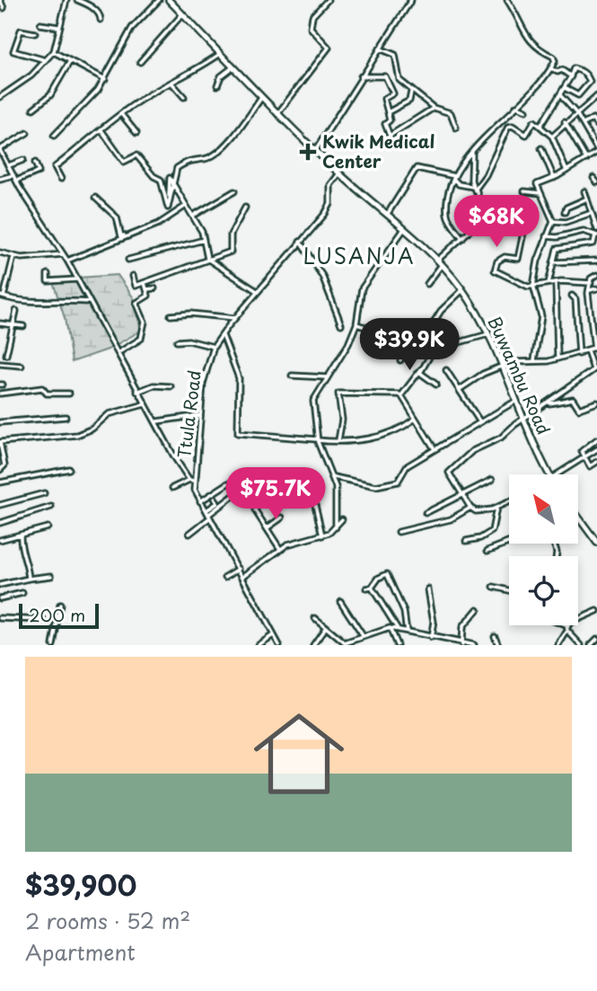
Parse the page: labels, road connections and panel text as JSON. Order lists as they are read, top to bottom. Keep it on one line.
{"streets":{"street":["Buwambu Road","Ttula Road"]},"crossings":[["Buwambu Road","Ttula Road"]],"districts":["LUSANJA"],"places":{"health":["Kwik Medical Center"]},"scale_bar":"200 m","north":"top left","page":{"price":["$68K","$39.9K","$75.7K"],"scale":"200 m","list":[{"name":"$39,900","note":"2 rooms · 52 m² · Apartment"}]}}
